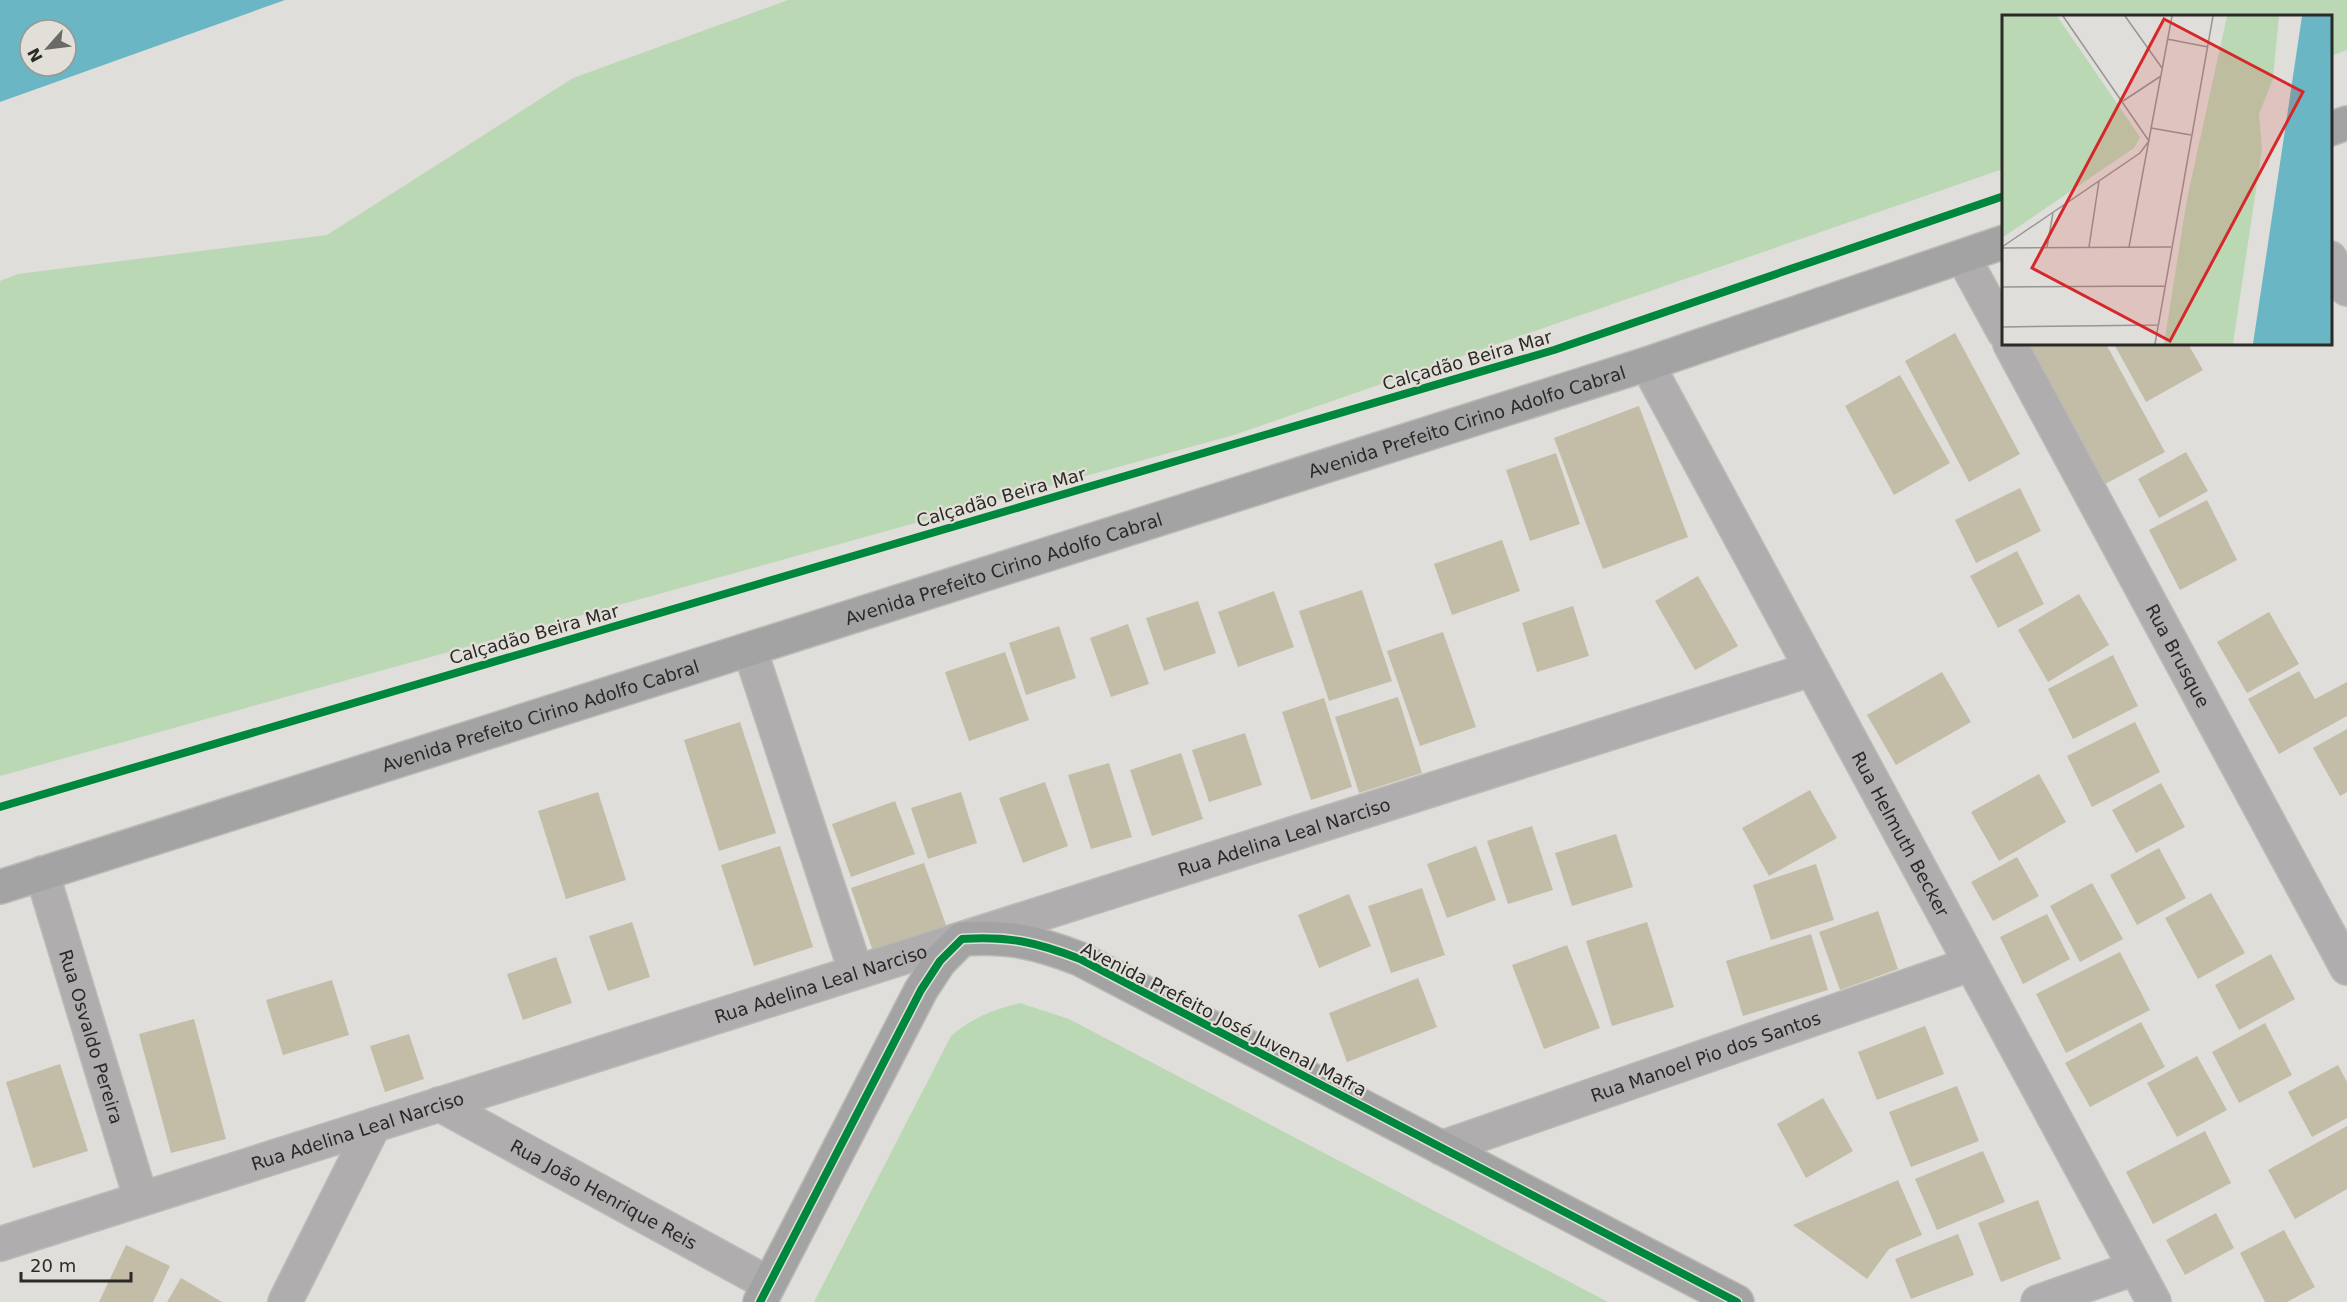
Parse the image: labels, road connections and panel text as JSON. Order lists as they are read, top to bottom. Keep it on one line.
{"streets":{"main road":["Avenida Prefeito Cirino Adolfo Cabral","Avenida Prefeito José Juvenal Mafra"],"street":["Rua Brusque","Rua Helmuth Becker","Rua Adelina Leal Narciso","Rua Osvaldo Pereira","Rua Manoel Pio dos Santos","Rua João Henrique Reis"],"cycle path":["Calçadão Beira Mar"]},"crossings":[["Avenida Prefeito Cirino Adolfo Cabral","Rua Helmuth Becker"],["Avenida Prefeito Cirino Adolfo Cabral","Rua Osvaldo Pereira"],["Rua Helmuth Becker","Rua Adelina Leal Narciso"],["Rua Helmuth Becker","Rua Manoel Pio dos Santos"],["Rua Adelina Leal Narciso","Avenida Prefeito José Juvenal Mafra"],["Rua Adelina Leal Narciso","Rua Osvaldo Pereira"],["Rua Adelina Leal Narciso","Rua João Henrique Reis"],["Avenida Prefeito José Juvenal Mafra","Rua Manoel Pio dos Santos"]],"scale_bar":"20 m","north":"bottom left"}
